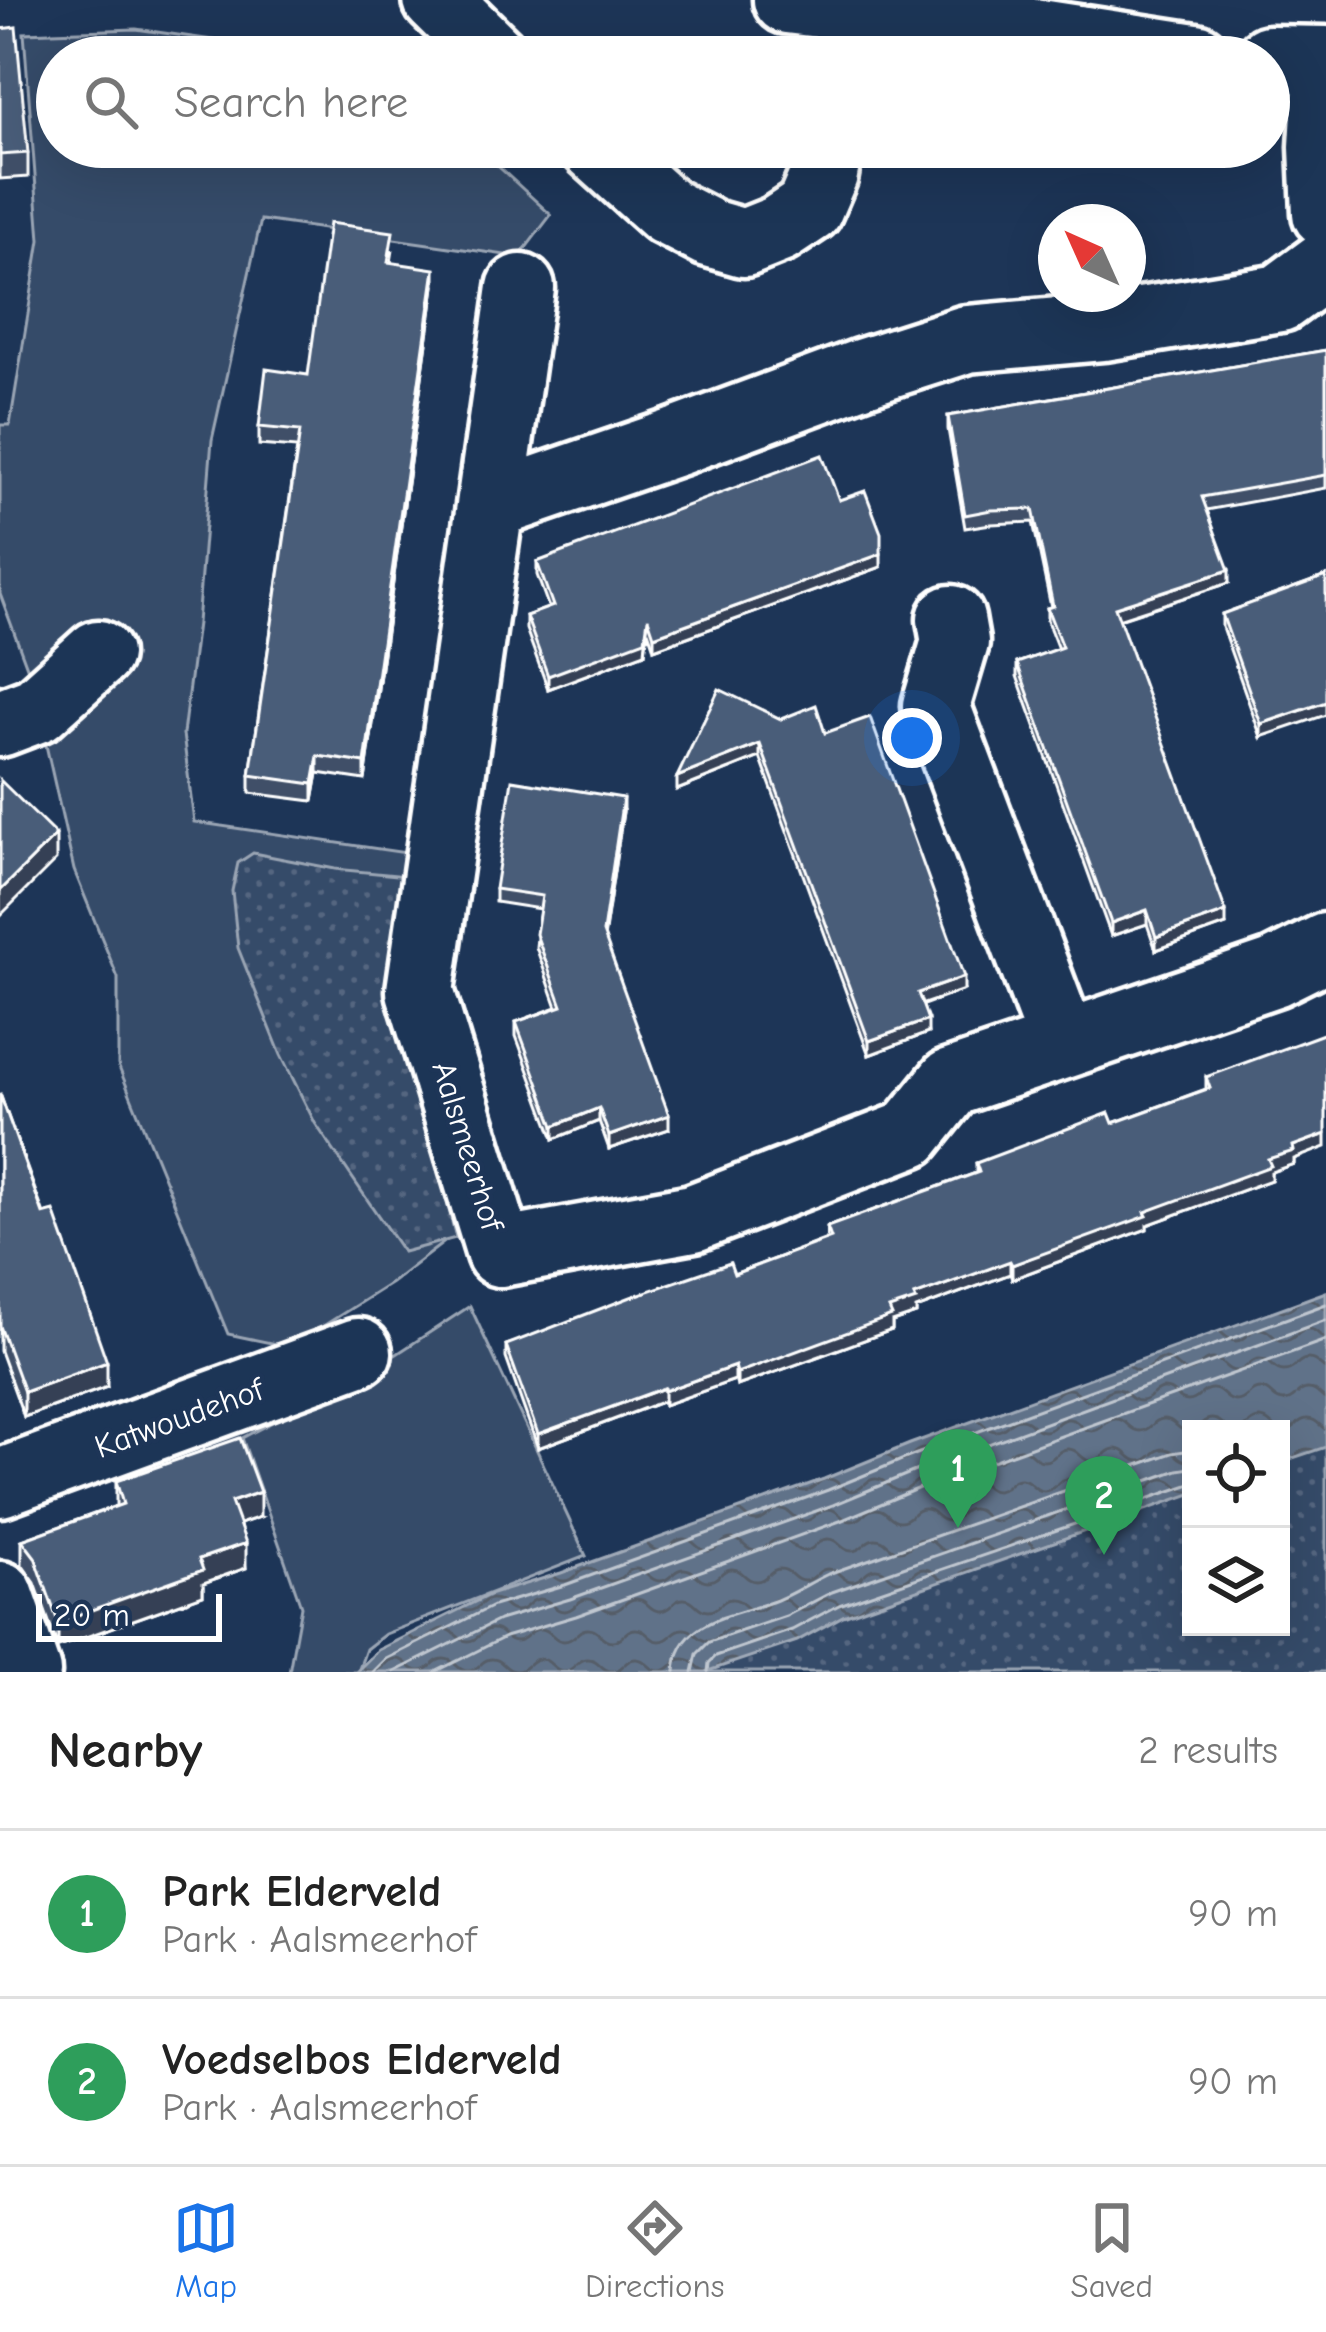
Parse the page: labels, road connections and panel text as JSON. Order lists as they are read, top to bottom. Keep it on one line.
{"streets":{"street":["Aalsmeerhof","Katwoudehof"]},"scale_bar":"20 m","north":"top left","page":{"search":"Search here","pins":["1","2"],"scale":"20 m","heading":["Nearby","2 results"],"list":[{"mark":"1","name":"Park Elderveld","note":"Park · Aalsmeerhof","value":"90 m"},{"mark":"2","name":"Voedselbos Elderveld","note":"Park · Aalsmeerhof","value":"90 m"}],"nav":["Map","Directions","Saved"]}}
